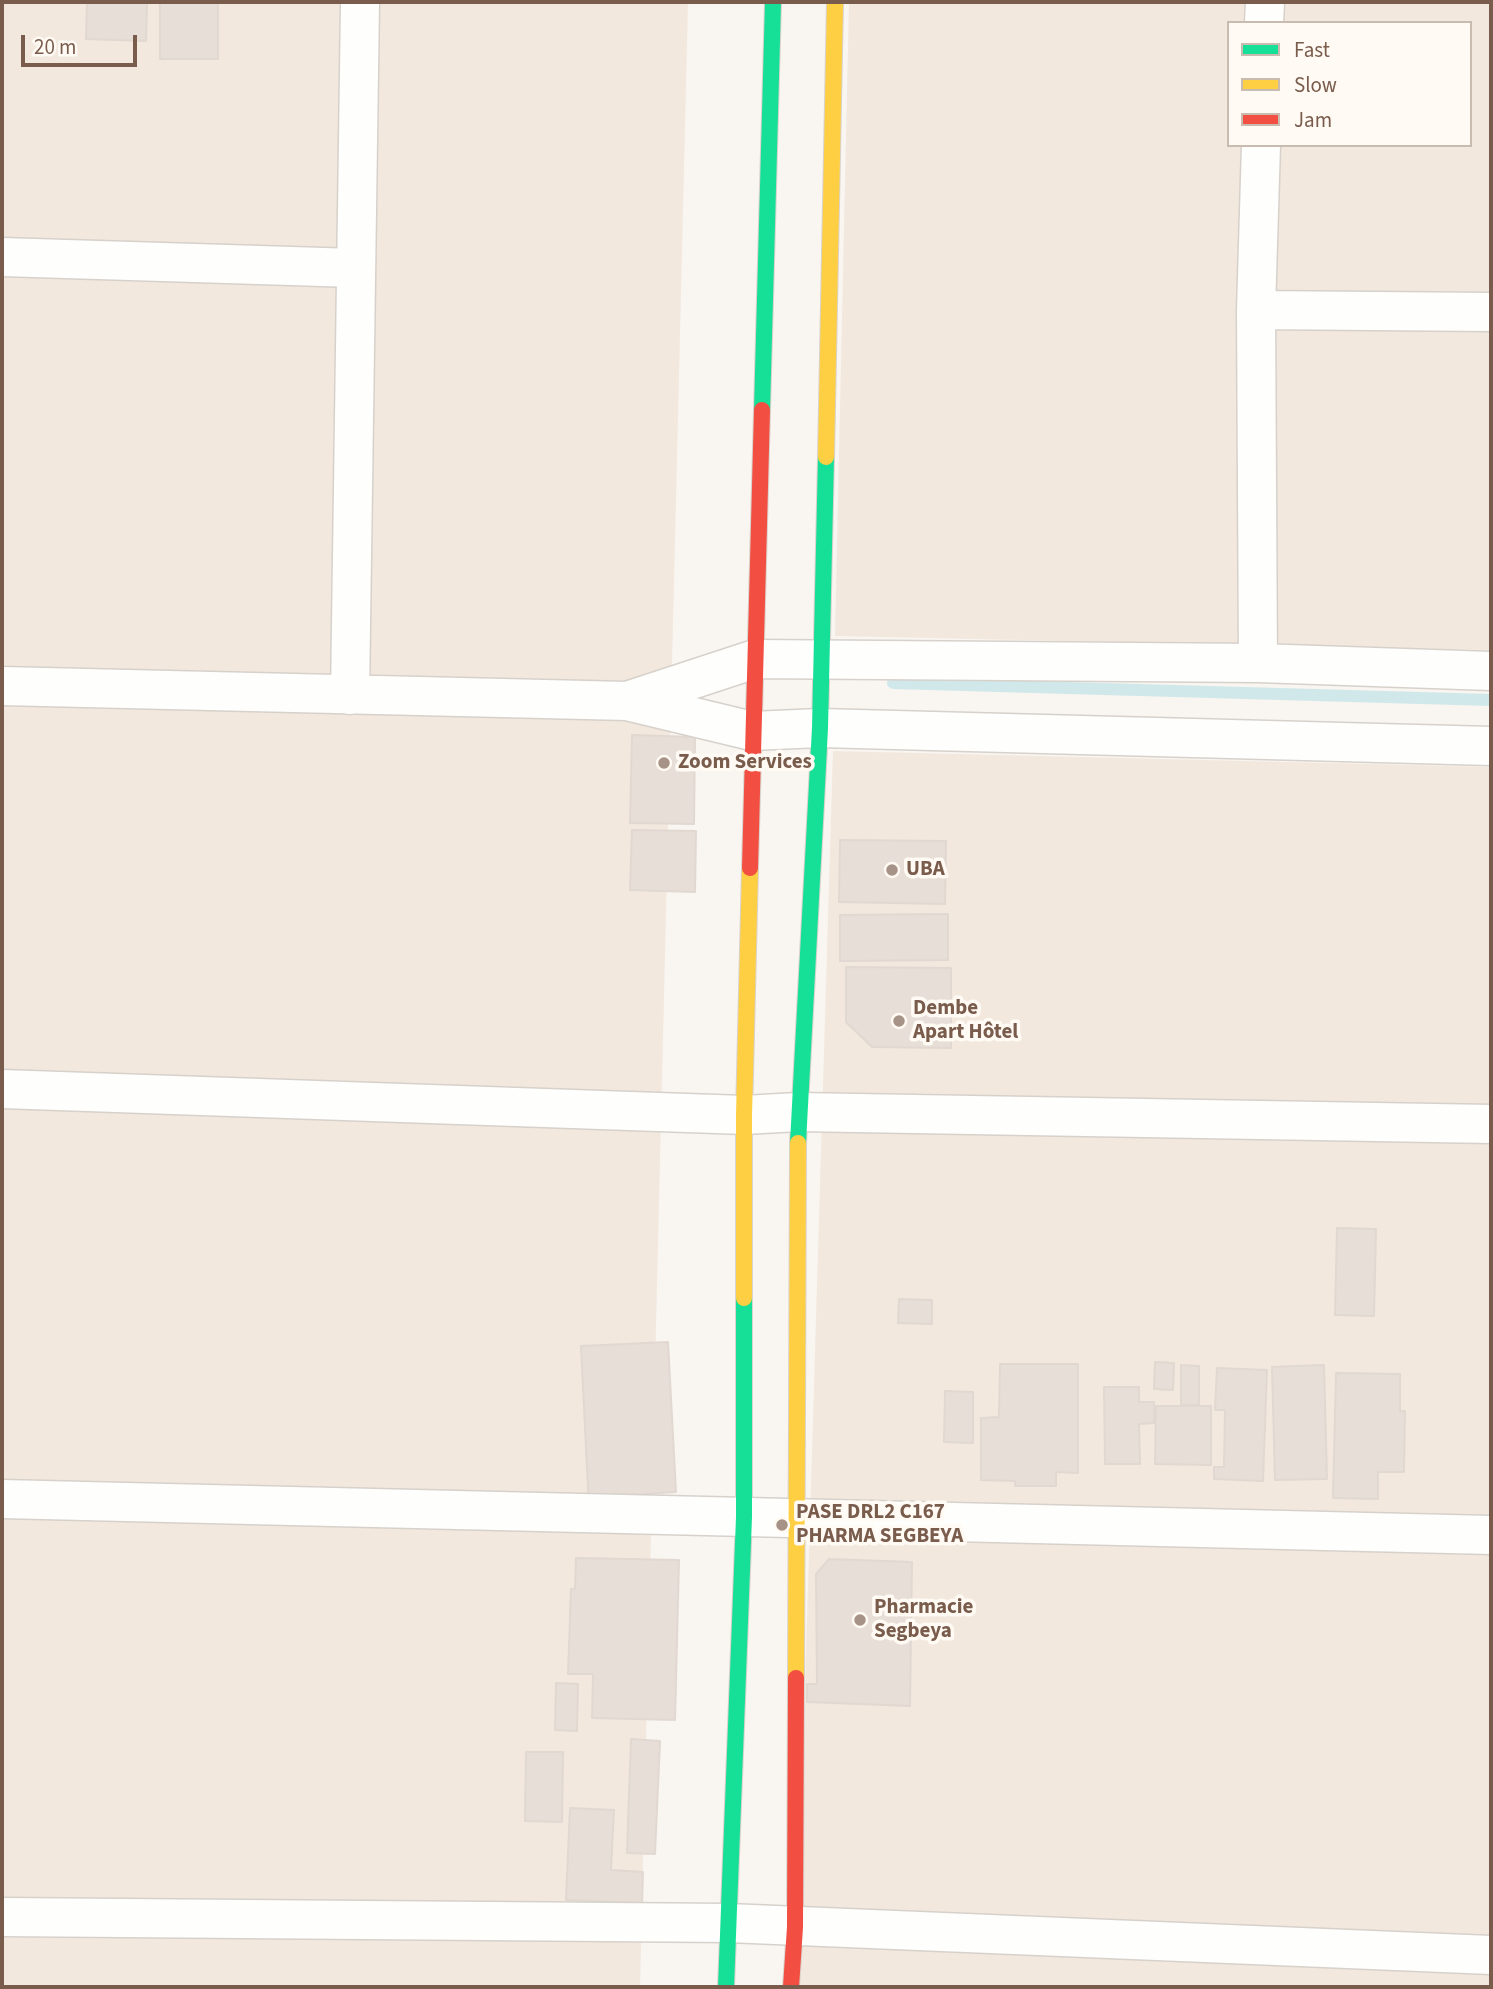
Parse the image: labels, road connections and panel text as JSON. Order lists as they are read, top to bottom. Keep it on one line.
{"places":["Zoom Services","UBA","Dembe Apart Hôtel","PASE DRL2 C167 PHARMA SEGBEYA","Pharmacie Segbeya"],"legend":["Fast","Slow","Jam"],"scale_bar":"20 m"}
